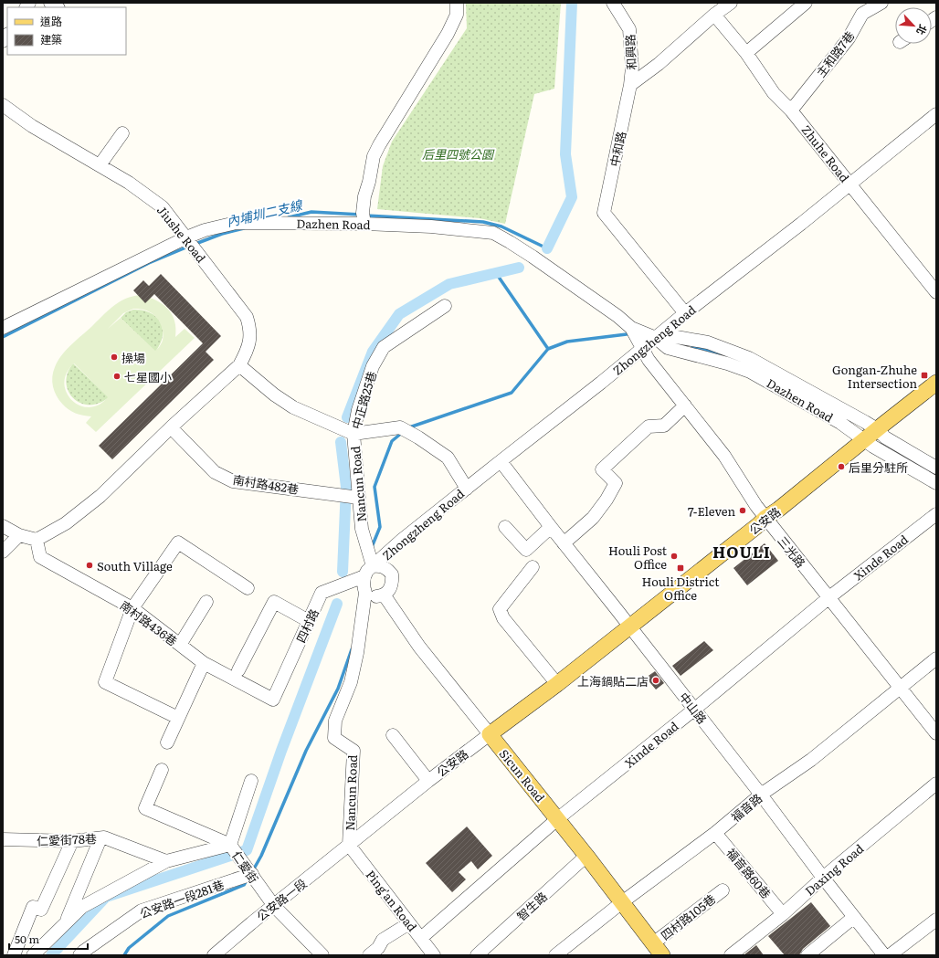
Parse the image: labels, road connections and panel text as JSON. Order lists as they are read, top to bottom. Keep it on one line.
{"streets":{"main road":["公安路","Sicun Road"],"street":["和興路","主和路7巷","中和路","Zhuhe Road","Dazhen Road","Jiushe Road","Zhongzheng Road","中正路25巷","南村路482巷","Nancun Road","三光路","Xinde Road","南村路436巷","四村路","中山路","福音路","仁愛街78巷","仁愛街","Daxing Road","福音路60巷","公安路一段281巷","公安路一段","Ping'an Road","智生路","四村路105巷"]},"crossings":[["和興路","中和路"],["主和路7巷","Zhuhe Road"],["中和路","Zhongzheng Road"],["Zhuhe Road","Zhongzheng Road"],["Dazhen Road","Jiushe Road"],["Dazhen Road","Zhongzheng Road"],["Dazhen Road","公安路"],["Dazhen Road","三光路"],["Jiushe Road","Nancun Road"],["Zhongzheng Road","中正路25巷"],["Zhongzheng Road","Nancun Road"],["Zhongzheng Road","三光路"],["Zhongzheng Road","四村路"],["Zhongzheng Road","中山路"],["Zhongzheng Road","Sicun Road"],["中正路25巷","Nancun Road"],["南村路482巷","Nancun Road"],["Nancun Road","公安路"],["Nancun Road","四村路"],["Nancun Road","Sicun Road"],["Nancun Road","公安路一段"],["Nancun Road","Ping'an Road"],["公安路","三光路"],["公安路","中山路"],["公安路","Sicun Road"],["公安路","公安路一段"],["公安路","Ping'an Road"],["三光路","Xinde Road"],["三光路","福音路"],["Xinde Road","中山路"],["Xinde Road","Sicun Road"],["Xinde Road","Ping'an Road"],["南村路436巷","四村路"],["四村路","Sicun Road"],["中山路","福音路"],["中山路","Daxing Road"],["Sicun Road","福音路"],["Sicun Road","智生路"],["Sicun Road","四村路105巷"],["福音路","福音路60巷"],["仁愛街","公安路一段281巷"],["仁愛街","公安路一段"],["Daxing Road","福音路60巷"],["公安路一段","Ping'an Road"]],"districts":["HOULI"],"water":["內埔圳二支線"],"parks":["后里四號公園"],"places":{"other":["操場","七星國小","后里分駐所","7-Eleven","Houli Post Office","South Village","上海鍋貼二店"],"transit":["Gongan-Zhuhe Intersection","Houli District Office"]},"legend":["道路","建築"],"scale_bar":"50 m","north":"bottom right"}
